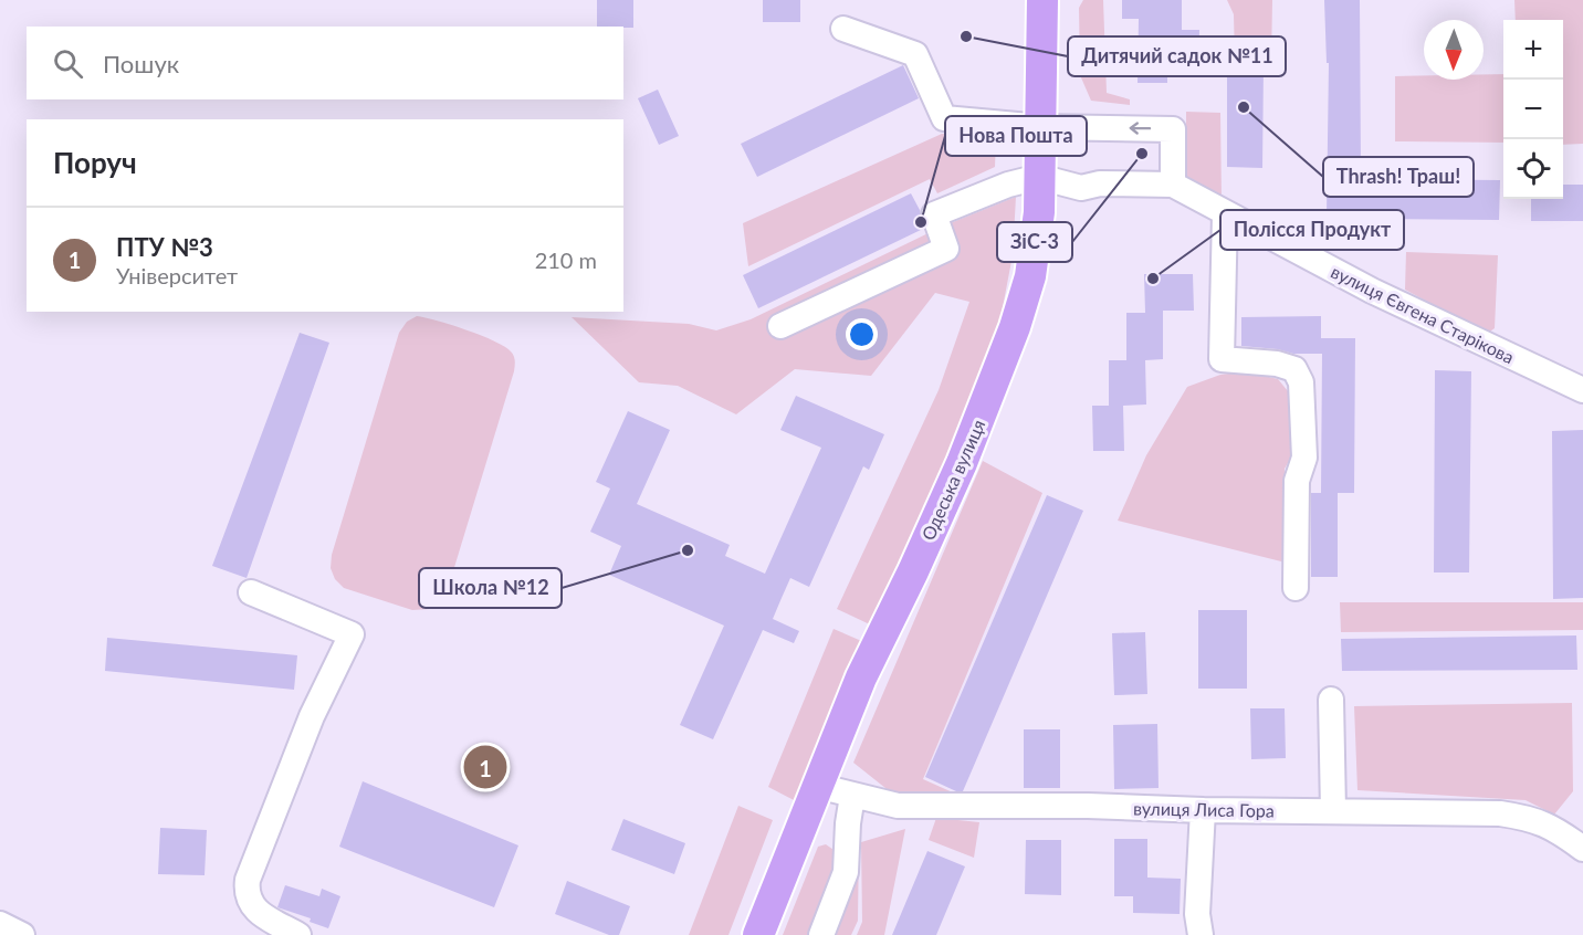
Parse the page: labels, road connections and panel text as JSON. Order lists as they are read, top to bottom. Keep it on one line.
{"streets":{"main road":["Одеська вулиця"],"street":["вулиця Євгена Старікова","вулиця Лиса Гора"]},"crossings":[["вулиця Євгена Старікова","Одеська вулиця"],["Одеська вулиця","вулиця Лиса Гора"]],"places":["Дитячий садок №11","Thrash! Траш!","ЗіС-3","Нова Пошта","Полісся Продукт","Школа №12"],"north":"bottom","page":{"map_buttons":["+","−"],"search":"Пошук","heading":"Поруч","list":[{"mark":"1","name":"ПТУ №3","note":"Університет","value":"210 m"}],"pins":"1"}}
